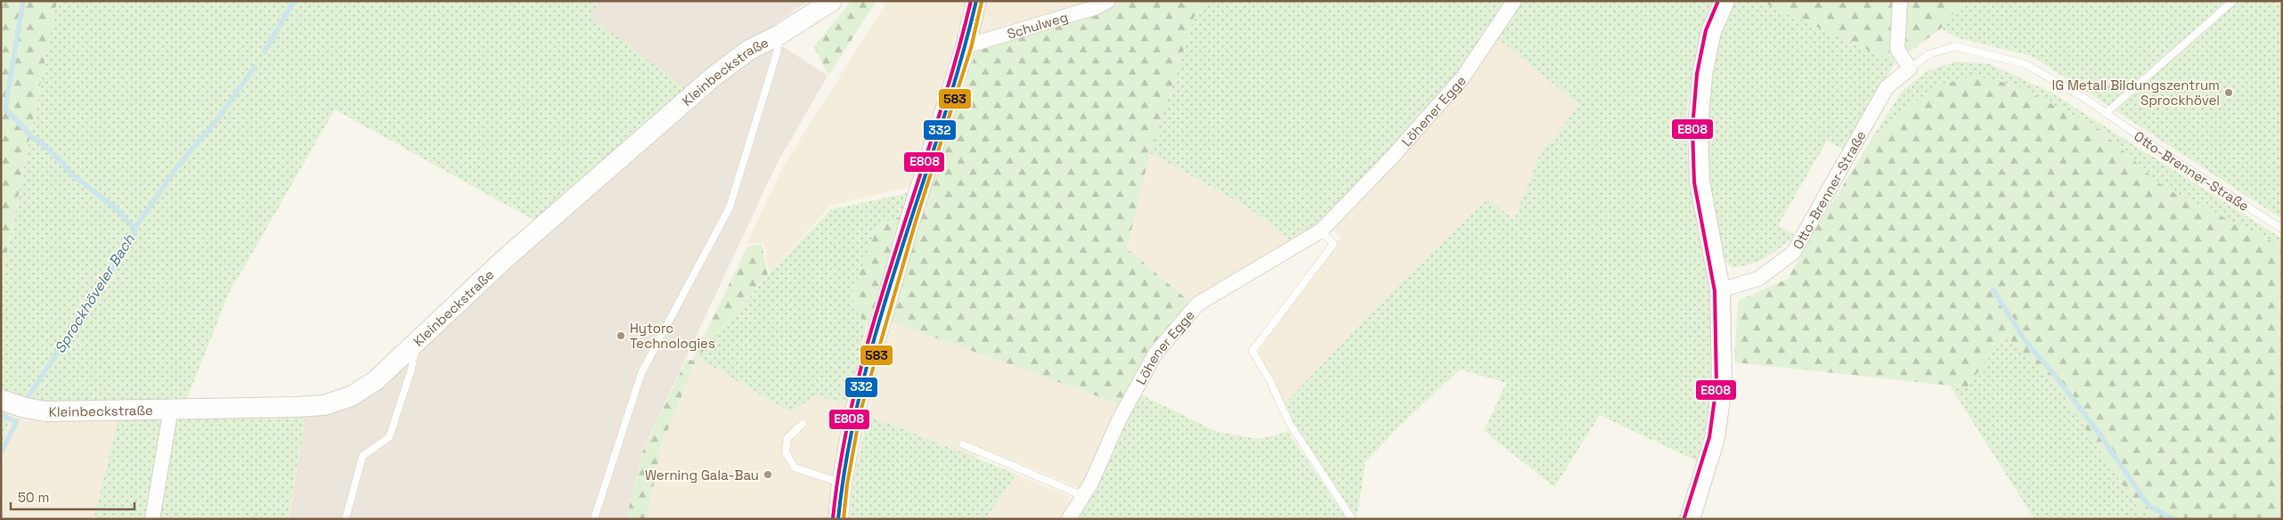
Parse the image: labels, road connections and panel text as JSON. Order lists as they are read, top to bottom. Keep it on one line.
{"streets":{"street":["Schulweg","Kleinbeckstraße","Löhener Egge","Otto-Brenner-Straße"]},"water":["Sprockhöveler Bach"],"places":["IG Metall Bildungszentrum Sprockhövel","Hytorc Technologies","Werning Gala-Bau"],"lines":["transit line 332","transit line E808","transit line 583"],"scale_bar":"50 m"}
